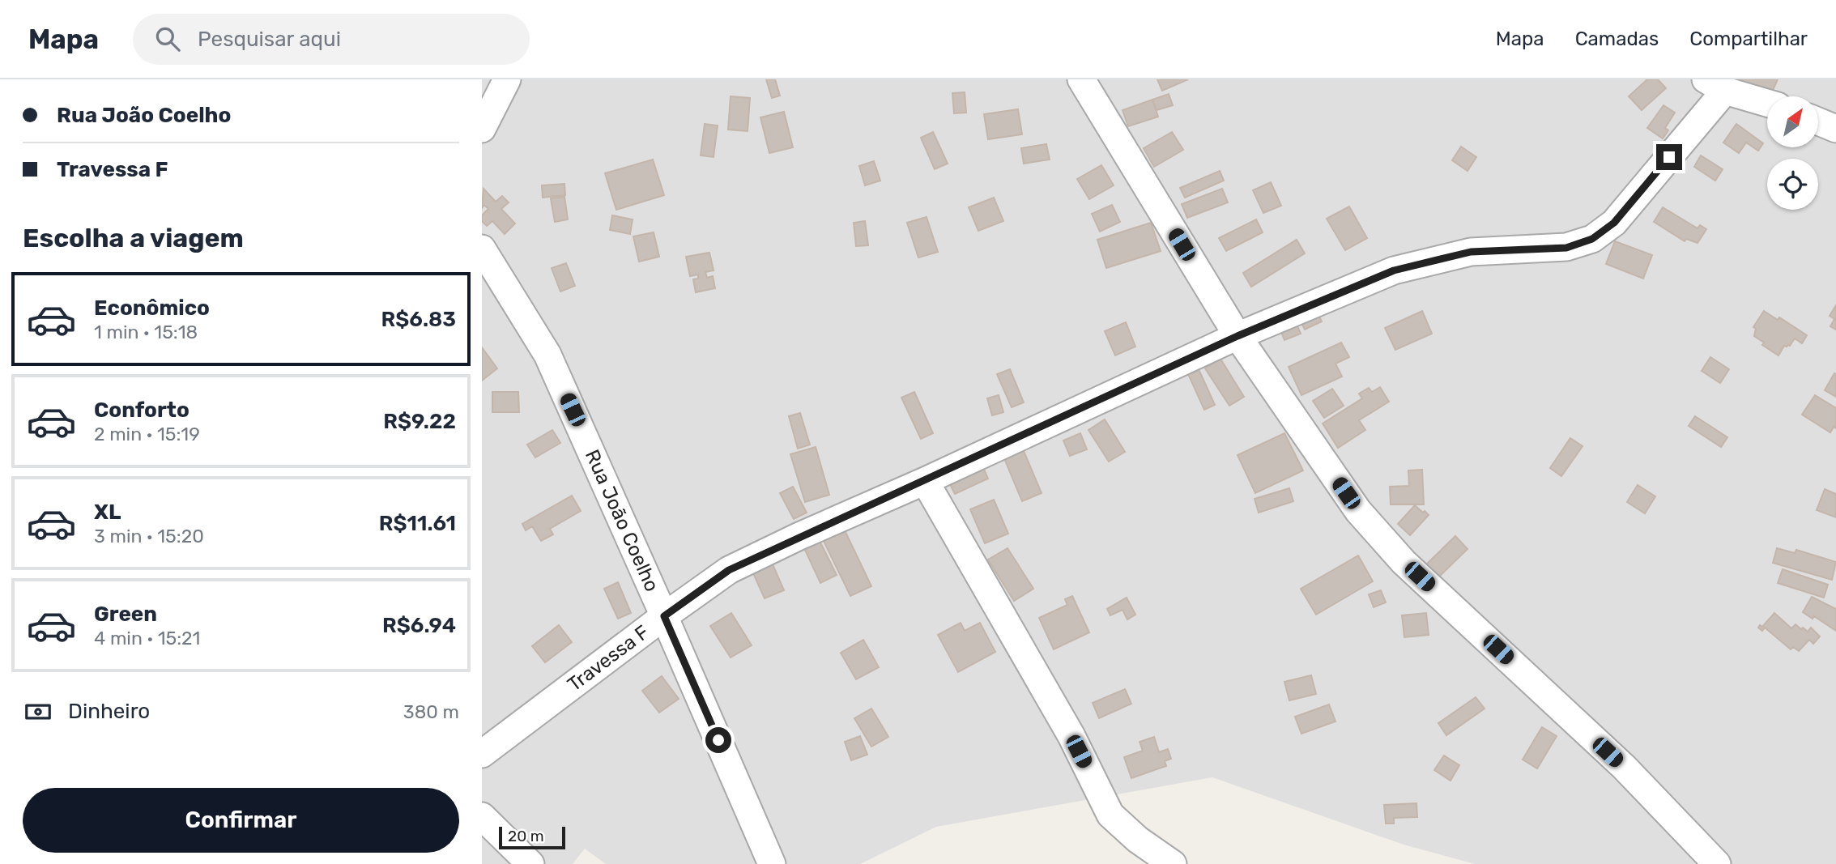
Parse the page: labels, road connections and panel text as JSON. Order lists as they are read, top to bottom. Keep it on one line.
{"streets":{"street":["Rua João Coelho","Travessa F"]},"crossings":[["Rua João Coelho","Travessa F"]],"scale_bar":"20 m","north":"top right","page":{"header":"Mapa","search":"Pesquisar aqui","nav":["Mapa","Camadas","Compartilhar"],"banner":["Rua João Coelho","Travessa F"],"heading":"Escolha a viagem","list":[{"name":"Econômico","note":"1 min · 15:18","value":"R$6.83"},{"name":"Conforto","note":"2 min · 15:19","value":"R$9.22"},{"name":"XL","note":"3 min · 15:20","value":"R$11.61"},{"name":"Green","note":"4 min · 15:21","value":"R$6.94"}],"pay":["Dinheiro","380 m"],"buttons":"Confirmar","scale":"20 m"}}
